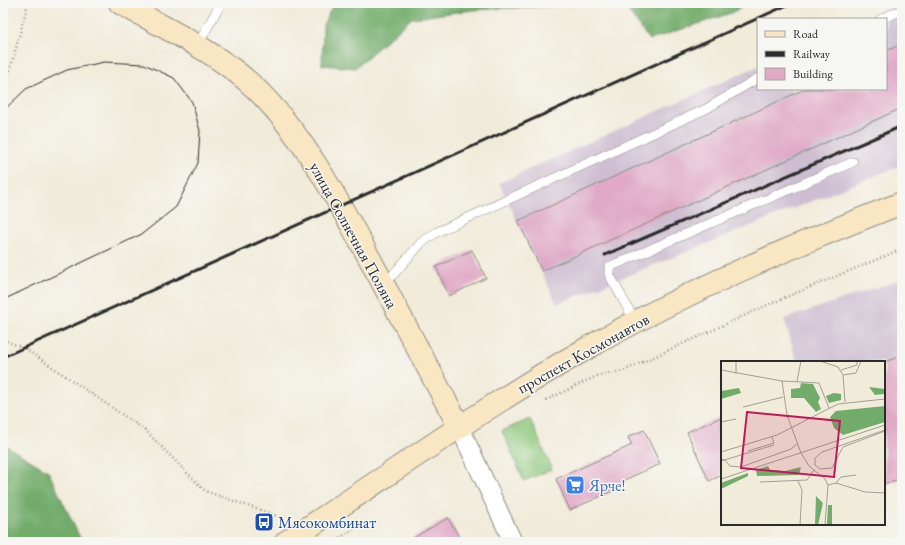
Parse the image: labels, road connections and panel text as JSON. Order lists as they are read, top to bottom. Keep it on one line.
{"streets":{"main road":["улица Солнечная Поляна","проспект Космонавтов"]},"crossings":[["улица Солнечная Поляна","проспект Космонавтов"]],"places":{"supermarket":["Ярче!"],"bus stop":["Мясокомбинат"]},"legend":["Road","Railway","Building"]}
